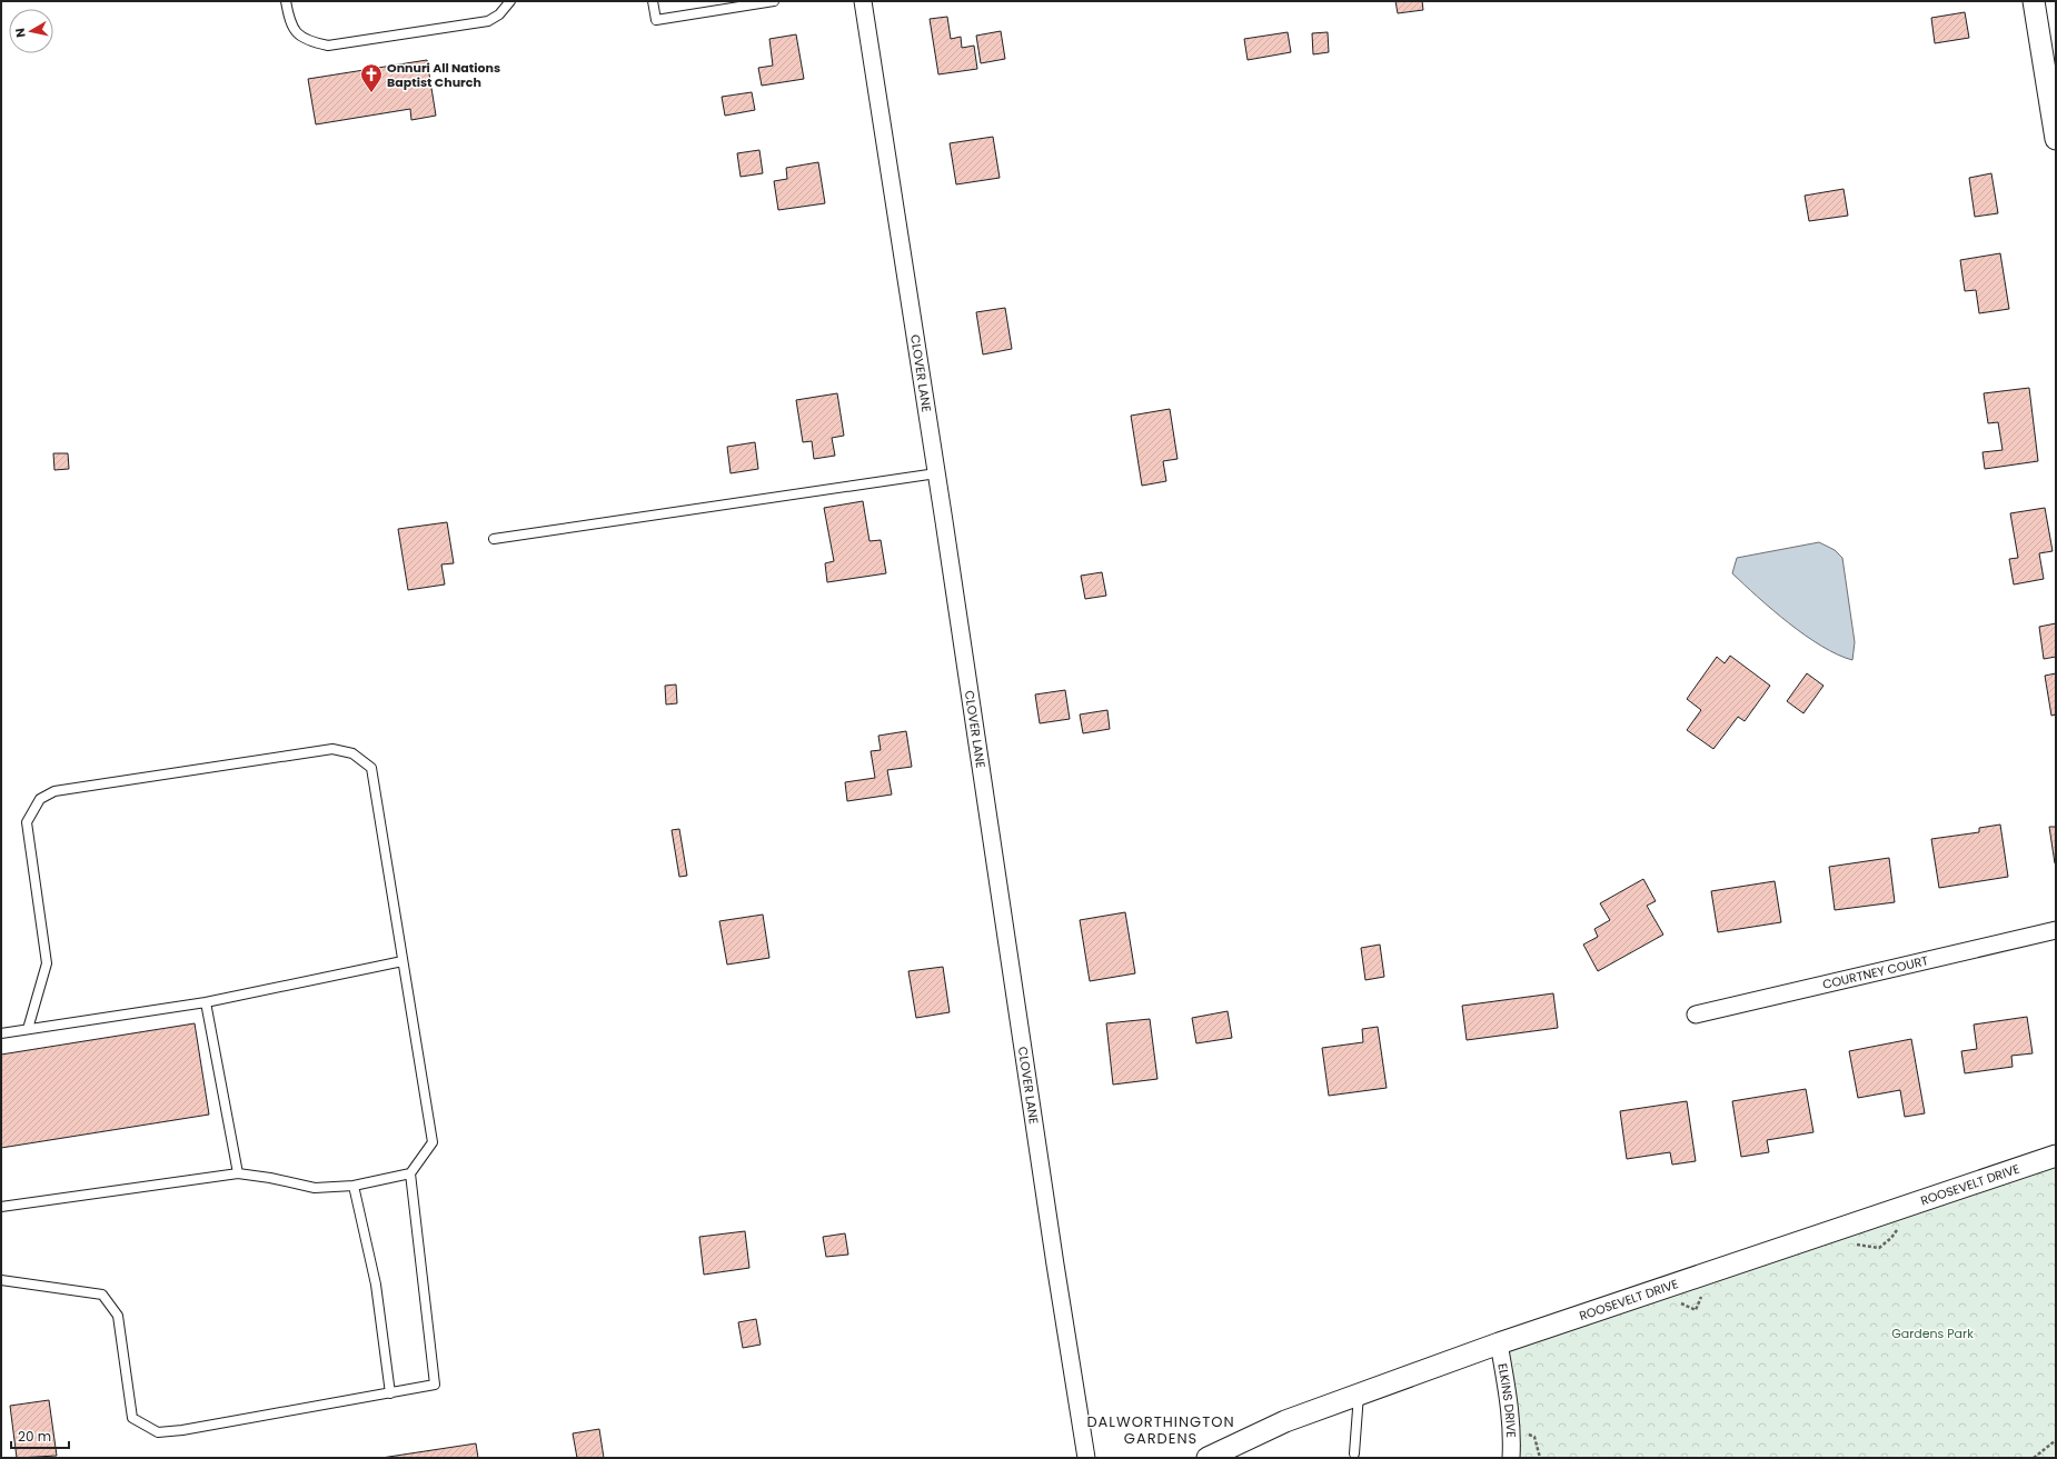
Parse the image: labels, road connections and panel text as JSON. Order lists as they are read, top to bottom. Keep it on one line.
{"streets":{"street":["CLOVER LANE","COURTNEY COURT","ROOSEVELT DRIVE","ELKINS DRIVE"]},"crossings":[["ROOSEVELT DRIVE","ELKINS DRIVE"]],"districts":["DALWORTHINGTON GARDENS"],"parks":["Gardens Park"],"places":{"church":["Onnuri All Nations Baptist Church"]},"scale_bar":"20 m","north":"left"}
